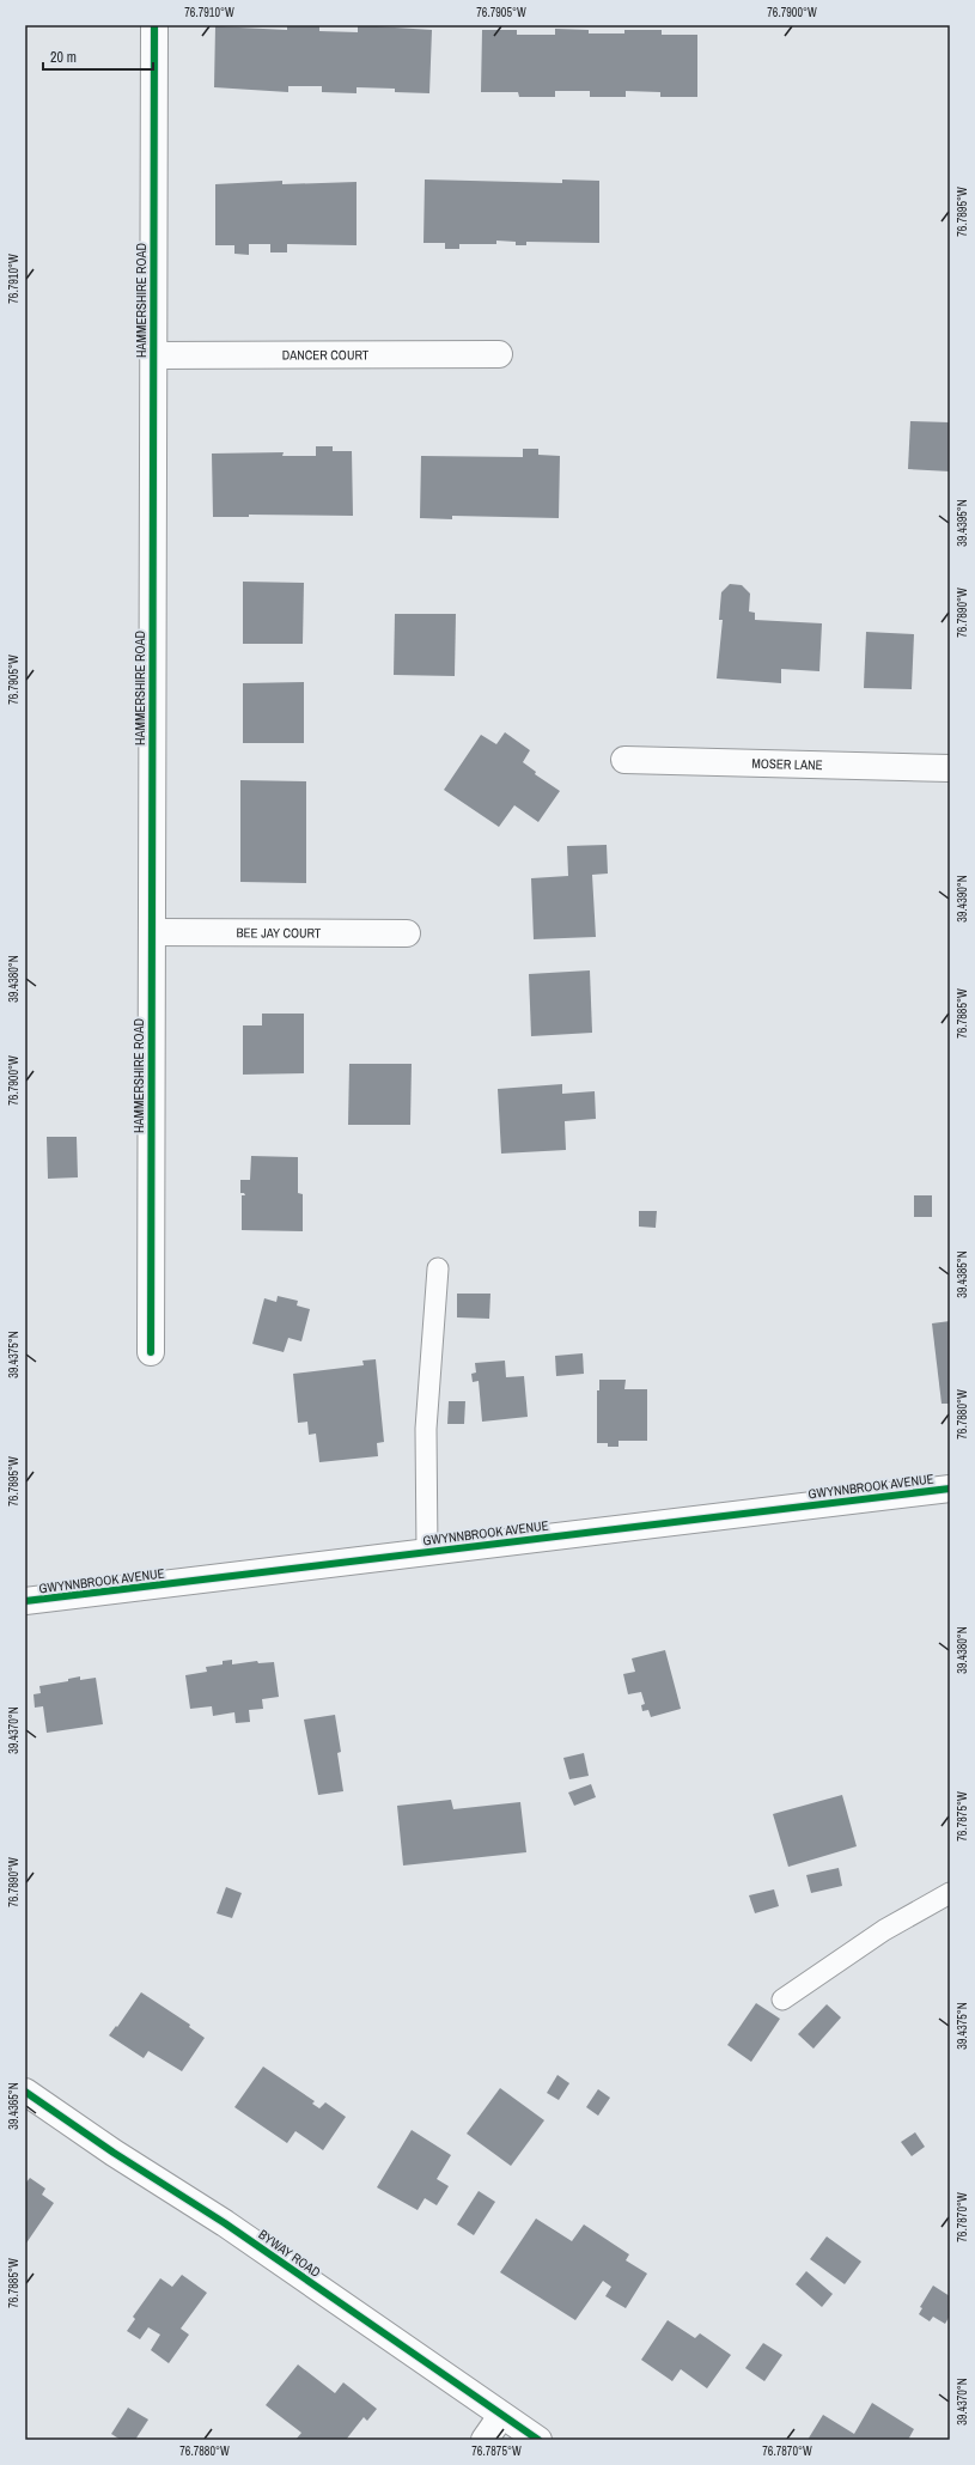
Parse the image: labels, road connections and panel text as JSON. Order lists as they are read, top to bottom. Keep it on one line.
{"streets":{"street":["HAMMERSHIRE ROAD","DANCER COURT","MOSER LANE","BEE JAY COURT","GWYNNBROOK AVENUE","BYWAY ROAD"]},"crossings":[["HAMMERSHIRE ROAD","DANCER COURT"],["HAMMERSHIRE ROAD","BEE JAY COURT"]],"scale_bar":"20 m","coordinates":["76.7910°W","76.7905°W","76.7900°W","76.7895°W","39.4395°N","76.7890°W","39.4390°N","39.4380°N","76.7885°W","39.4385°N","39.4375°N","76.7880°W","39.4370°N","76.7875°W","39.4365°N","76.7870°W"]}
